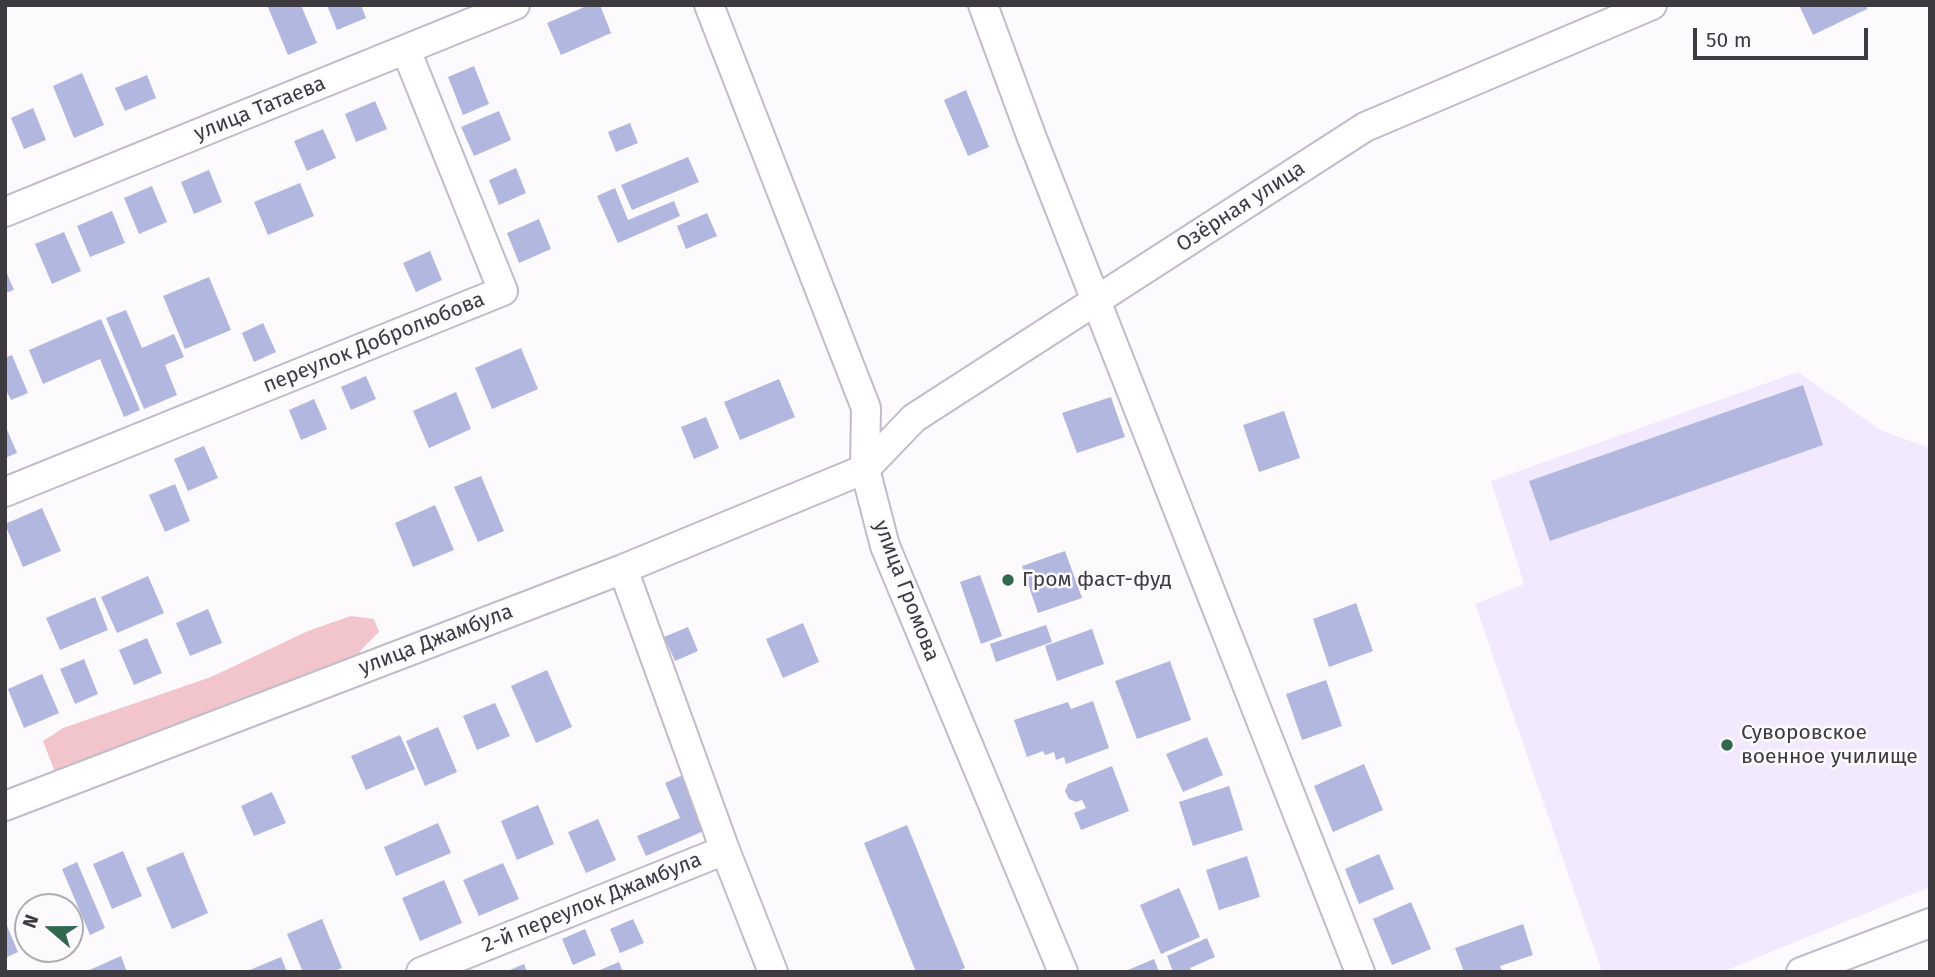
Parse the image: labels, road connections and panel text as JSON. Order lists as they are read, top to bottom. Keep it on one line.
{"streets":{"street":["улица Татаева","Озёрная улица","переулок Добролюбова","улица Громова","улица Джамбула","2-й переулок Джамбула"]},"crossings":[["улица Татаева","переулок Добролюбова"],["Озёрная улица","улица Громова"],["Озёрная улица","улица Джамбула"],["улица Громова","улица Джамбула"]],"places":["Гром фаст-фуд","Суворовское военное училище"],"scale_bar":"50 m","north":"left"}
